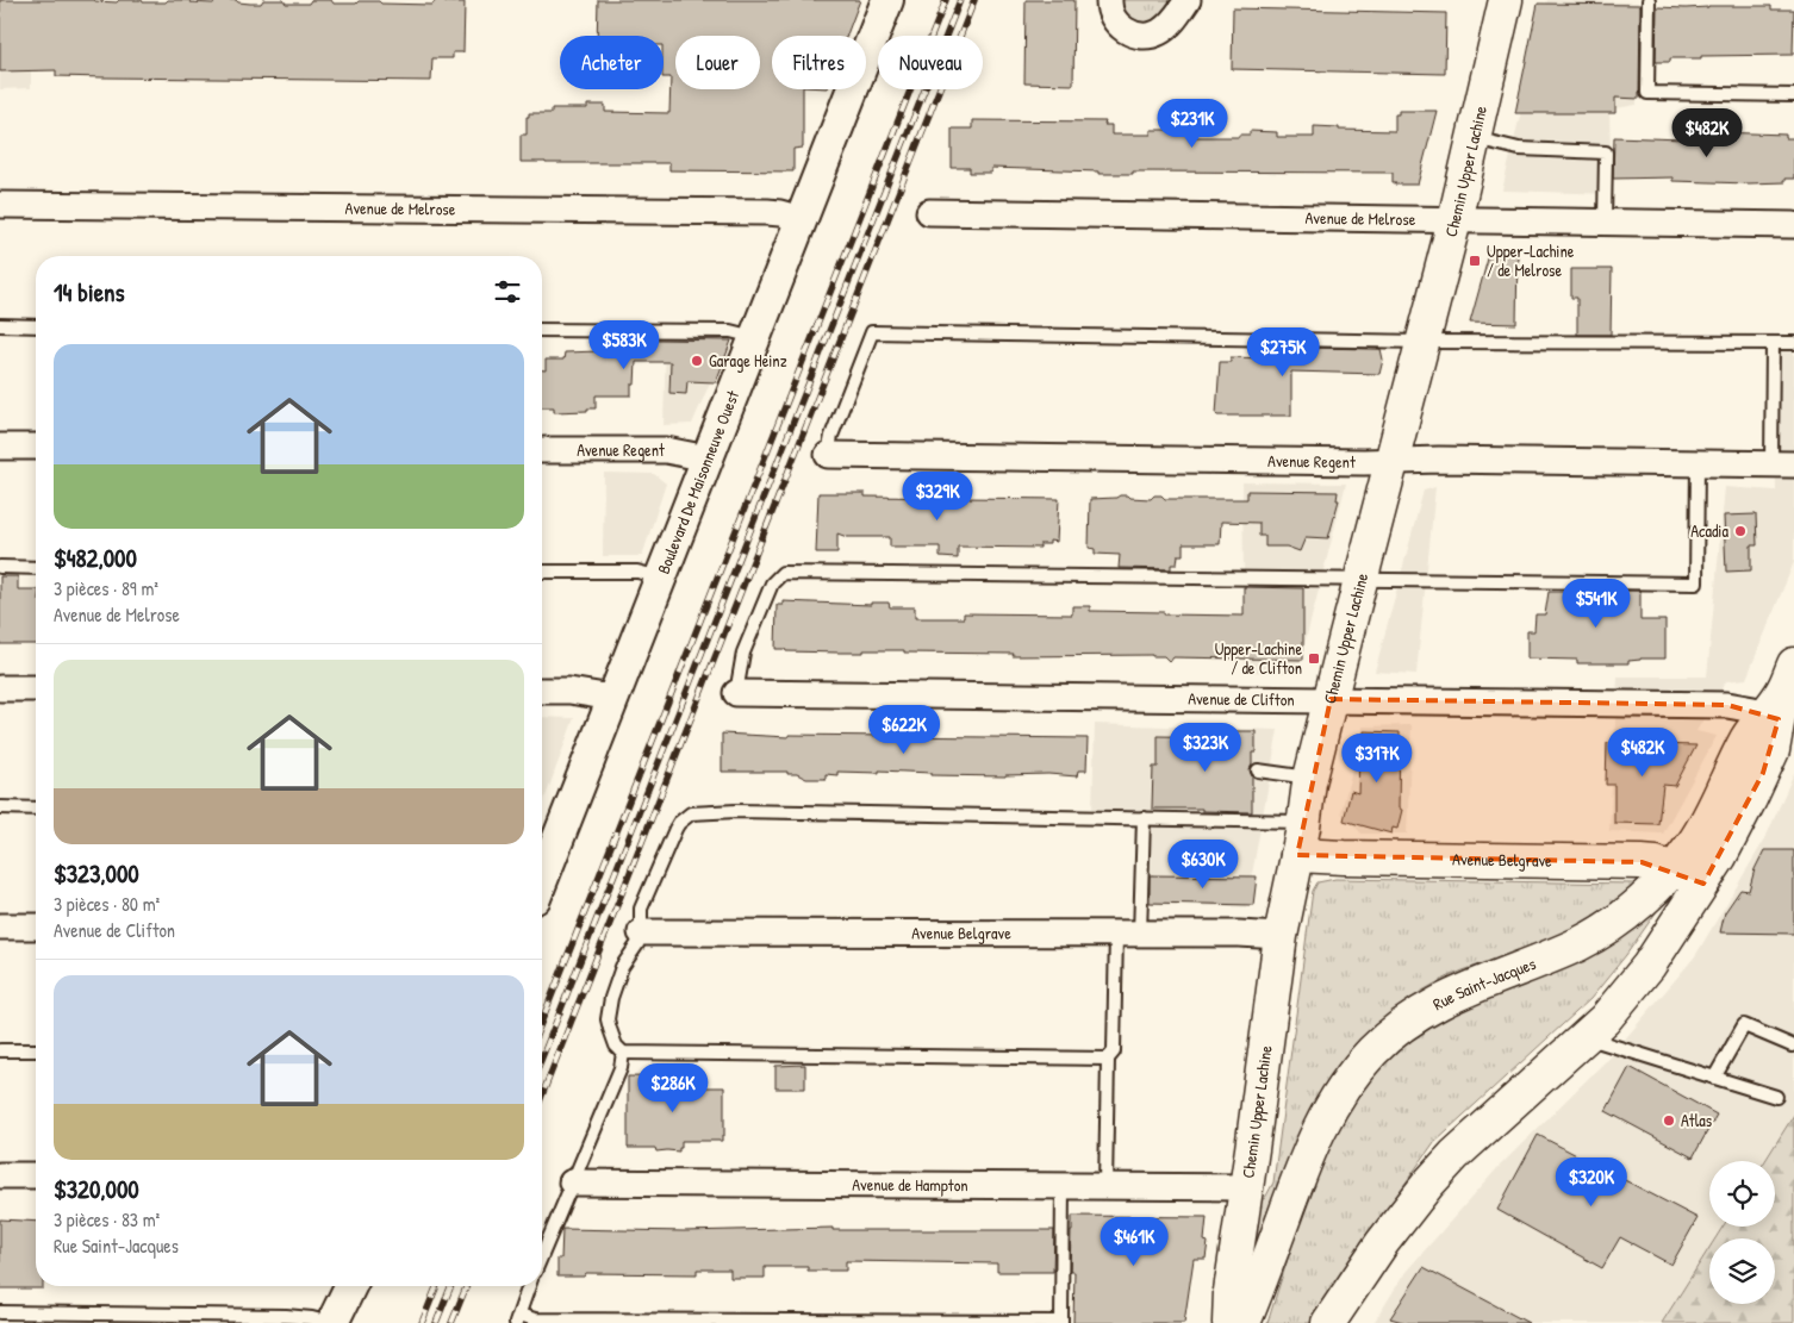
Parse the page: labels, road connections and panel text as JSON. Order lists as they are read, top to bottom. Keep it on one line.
{"streets":{"main road":["Chemin Upper Lachine","Avenue Belgrave","Rue Saint-Jacques"],"street":["Avenue de Melrose","Avenue Regent","Boulevard De Maisonneuve Ouest","Avenue de Clifton","Avenue de Hampton"]},"crossings":[["Chemin Upper Lachine","Avenue de Melrose"],["Chemin Upper Lachine","Avenue Regent"],["Chemin Upper Lachine","Avenue de Clifton"],["Chemin Upper Lachine","Avenue Belgrave"],["Chemin Upper Lachine","Avenue de Hampton"],["Avenue de Melrose","Boulevard De Maisonneuve Ouest"],["Avenue Regent","Boulevard De Maisonneuve Ouest"],["Avenue de Clifton","Rue Saint-Jacques"],["Avenue Belgrave","Rue Saint-Jacques"]],"places":{"transit":["Upper-Lachine / de Melrose","Upper-Lachine / de Clifton"],"other":["Garage Heinz","Acadia","Atlas"]},"page":{"chip":["Acheter","Louer","Filtres","Nouveau"],"price":["$231K","$482K","$583K","$275K","$329K","$541K","$622K","$323K","$482K","$317K","$630K","$286K","$320K","$461K"],"heading":"14 biens","list":[{"name":"$482,000","note":"3 pièces · 89 m² · Avenue de Melrose"},{"name":"$323,000","note":"3 pièces · 80 m² · Avenue de Clifton"},{"name":"$320,000","note":"3 pièces · 83 m² · Rue Saint-Jacques"}]}}
